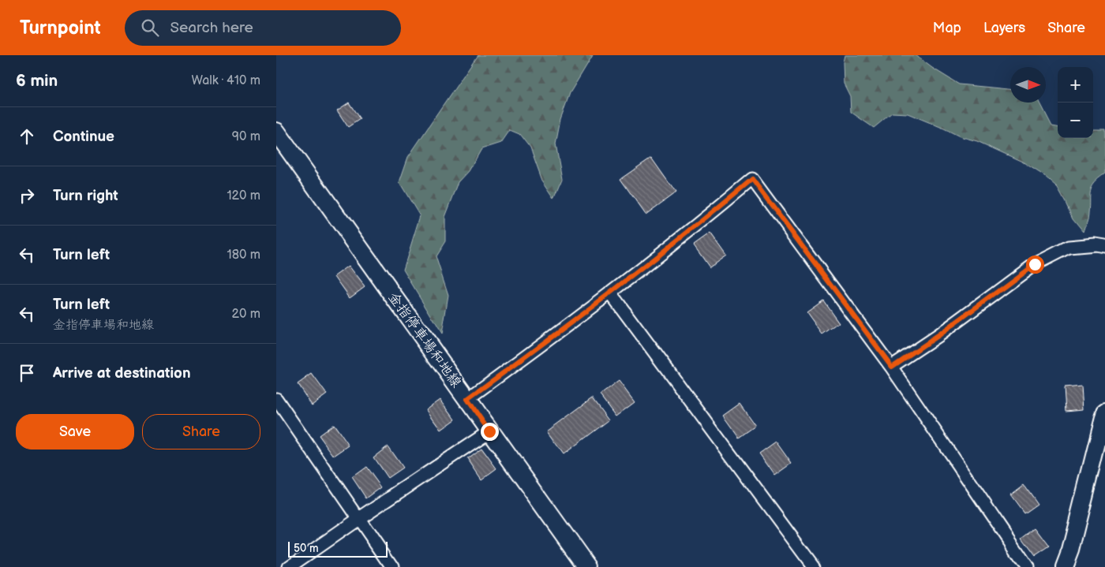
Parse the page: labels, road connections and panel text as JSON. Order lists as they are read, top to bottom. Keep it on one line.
{"streets":{"main road":["金指停車場和地線"]},"scale_bar":"50 m","north":"right","page":{"header":"Turnpoint","search":"Search here","nav":["Map","Layers","Share"],"heading":["6 min","Walk · 410 m"],"map_buttons":["+","−"],"list":[["Continue","90 m"],["Turn right","120 m"],["Turn left","180 m"],["Turn left","金指停車場和地線","20 m"],"Arrive at destination"],"buttons":["Save","Share"],"scale":"50 m"}}
